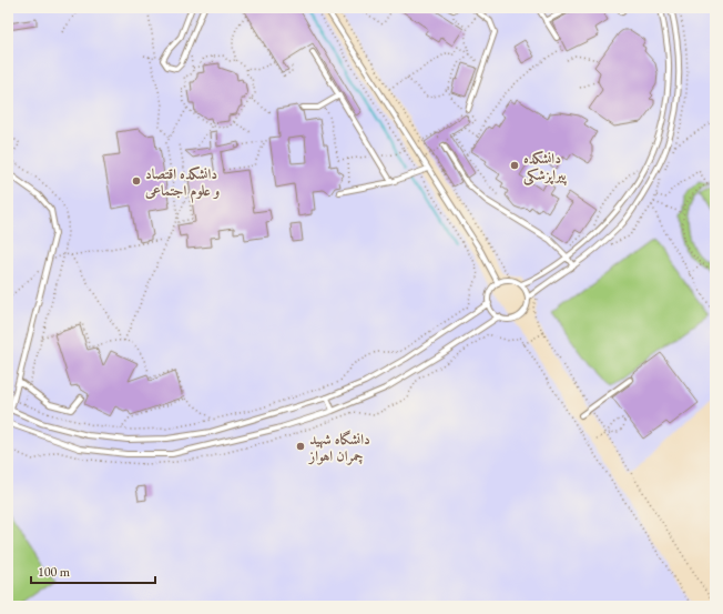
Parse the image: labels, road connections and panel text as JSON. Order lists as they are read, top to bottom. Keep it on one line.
{"places":["دانشکده پیراپزشکی","دانشکده اقتصاد و علوم اجتماعی","دانشگاه شهید چمران اهواز"],"scale_bar":"100 m"}
